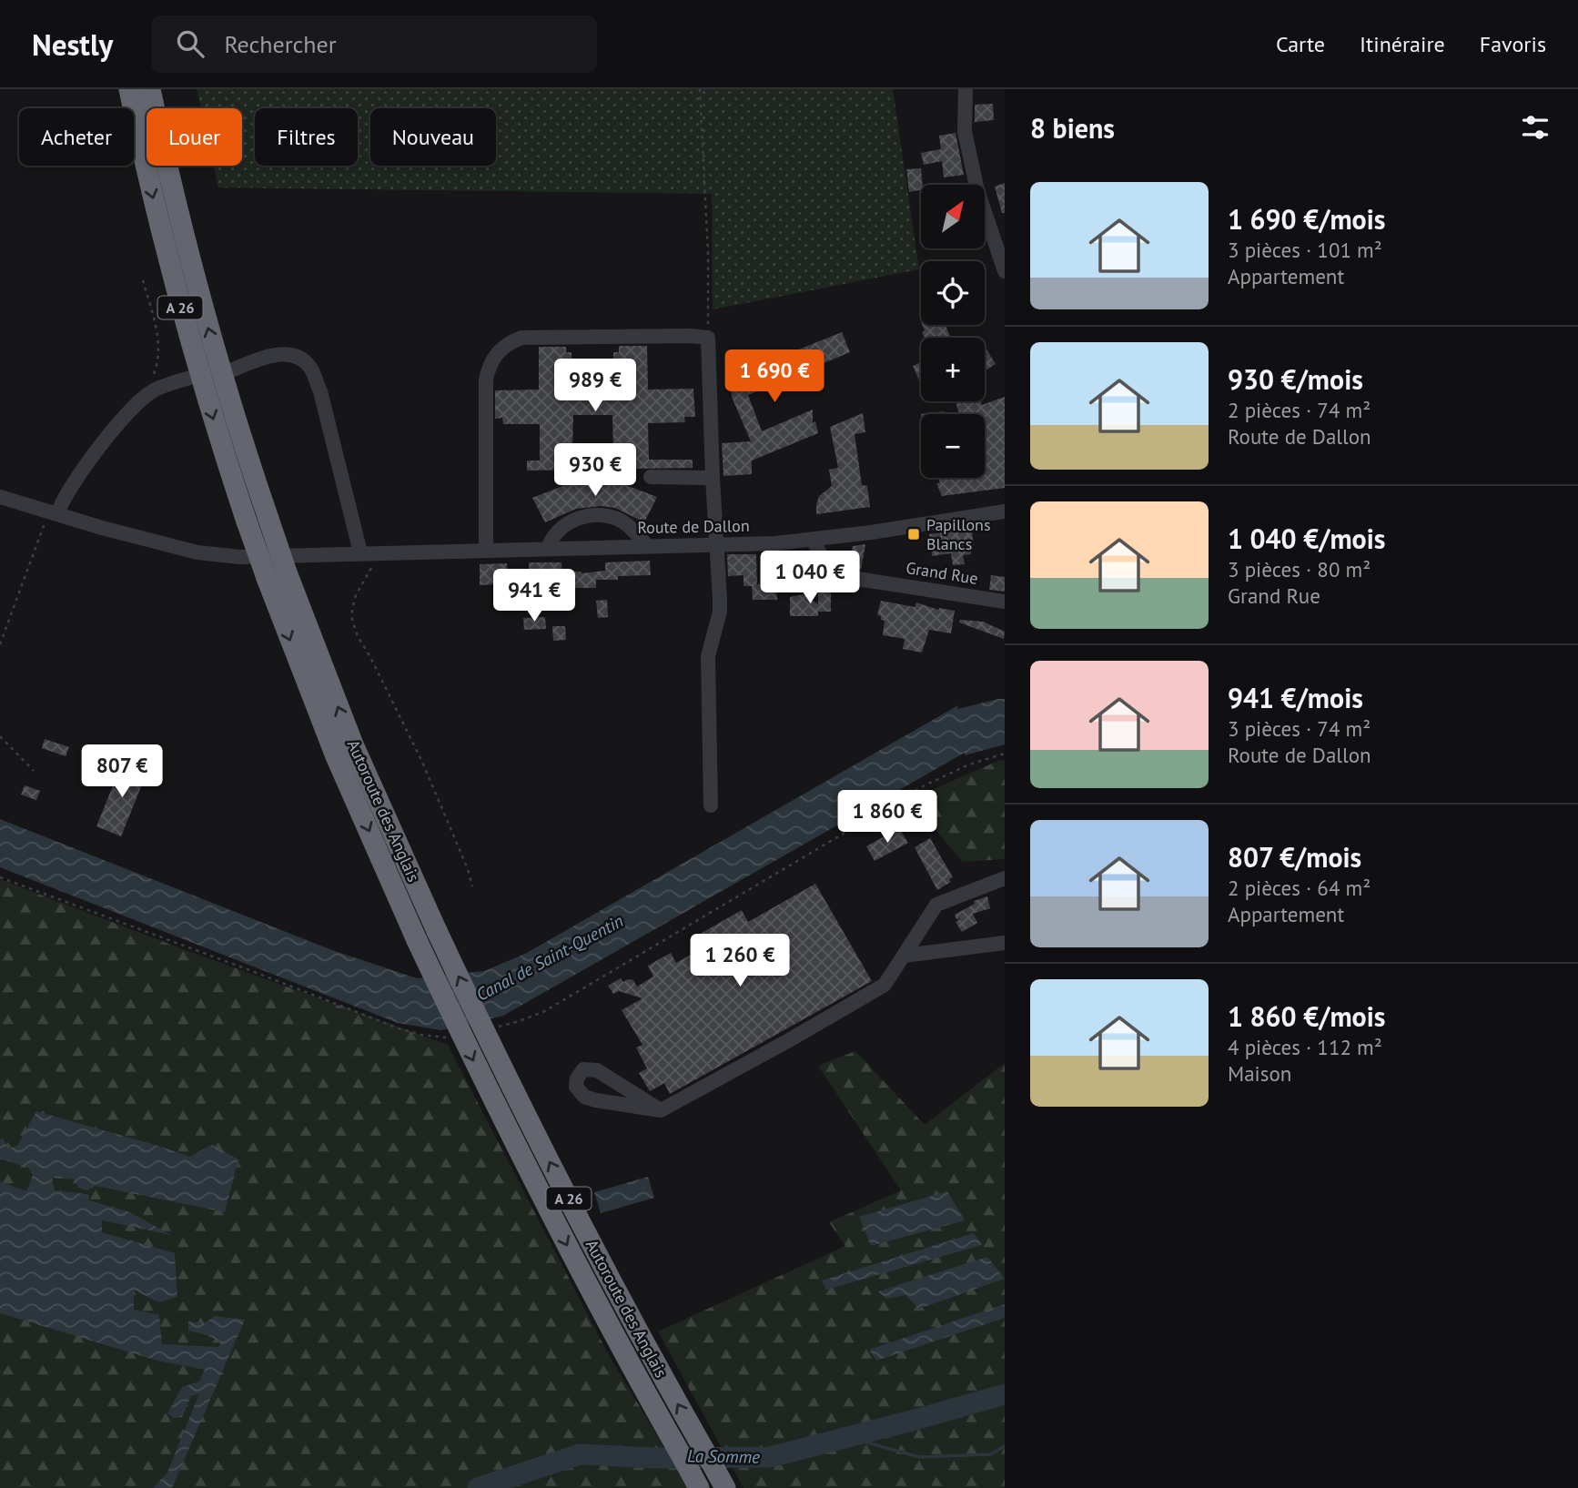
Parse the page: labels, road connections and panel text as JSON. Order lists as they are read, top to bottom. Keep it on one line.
{"streets":{"highway":["A 26","Autoroute des Anglais"],"street":["Route de Dallon","Grand Rue"]},"crossings":[["Route de Dallon","Grand Rue"]],"water":["Canal de Saint-Quentin","La Somme"],"places":{"transit":["Papillons Blancs"]},"north":"top right","page":{"header":"Nestly","search":"Rechercher","nav":["Carte","Itinéraire","Favoris"],"heading":"8 biens","chip":["Acheter","Louer","Filtres","Nouveau"],"list":[{"name":"1 690 €/mois","note":"3 pièces · 101 m² · Appartement"},{"name":"930 €/mois","note":"2 pièces · 74 m² · Route de Dallon"},{"name":"1 040 €/mois","note":"3 pièces · 80 m² · Grand Rue"},{"name":"941 €/mois","note":"3 pièces · 74 m² · Route de Dallon"},{"name":"807 €/mois","note":"2 pièces · 64 m² · Appartement"},{"name":"1 860 €/mois","note":"4 pièces · 112 m² · Maison"}],"map_buttons":["+","−"],"price":["1 690 €","989 €","930 €","1 040 €","941 €","807 €","1 860 €","1 260 €"]}}
